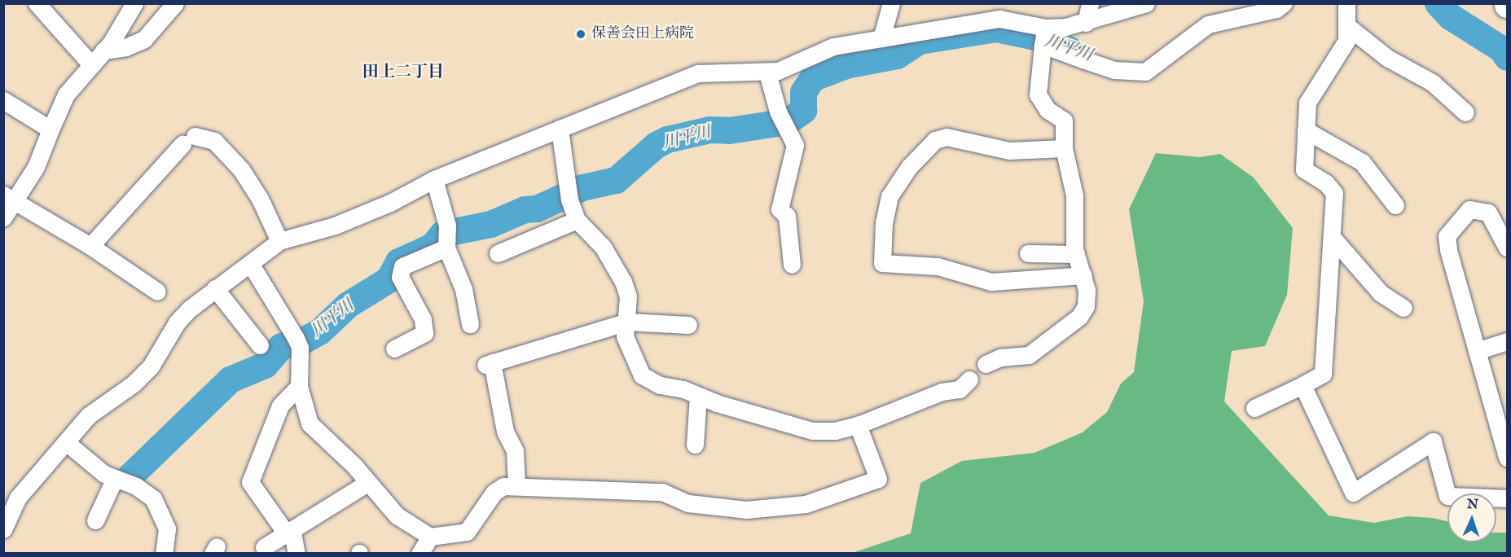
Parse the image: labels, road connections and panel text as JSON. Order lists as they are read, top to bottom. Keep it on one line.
{"districts":["田上二丁目"],"water":["川平川"],"places":["保善会田上病院"],"north":"top"}
